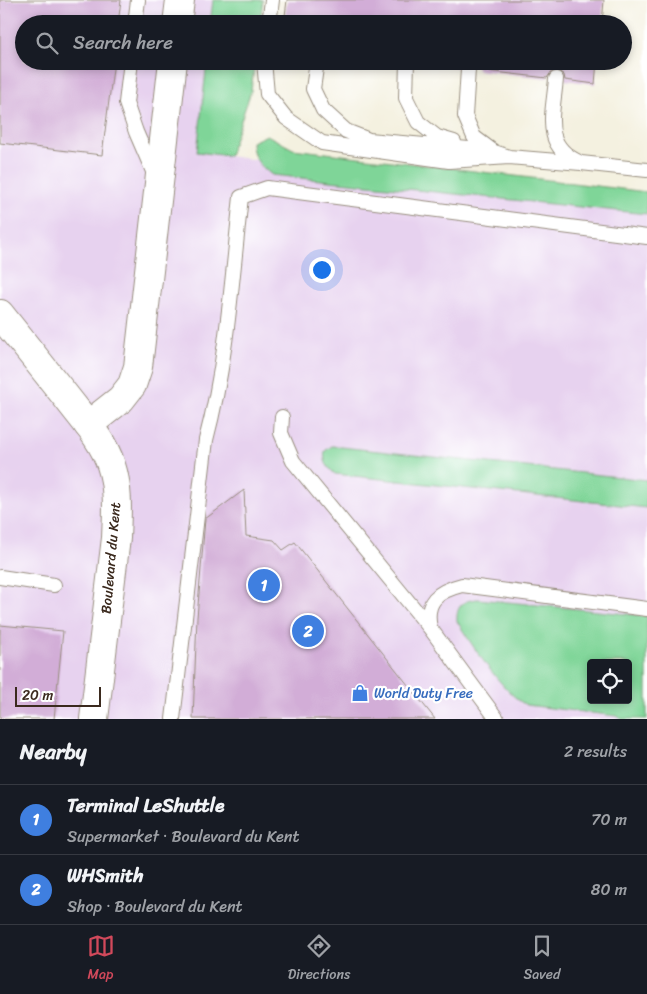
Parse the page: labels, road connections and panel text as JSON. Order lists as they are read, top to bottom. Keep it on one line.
{"streets":{"street":["Boulevard du Kent"]},"places":{"shop":["World Duty Free"]},"scale_bar":"20 m","page":{"search":"Search here","pins":["1","2"],"scale":"20 m","heading":["Nearby","2 results"],"list":[{"mark":"1","name":"Terminal LeShuttle","note":"Supermarket · Boulevard du Kent","value":"70 m"},{"mark":"2","name":"WHSmith","note":"Shop · Boulevard du Kent","value":"80 m"}],"nav":["Map","Directions","Saved"]}}
